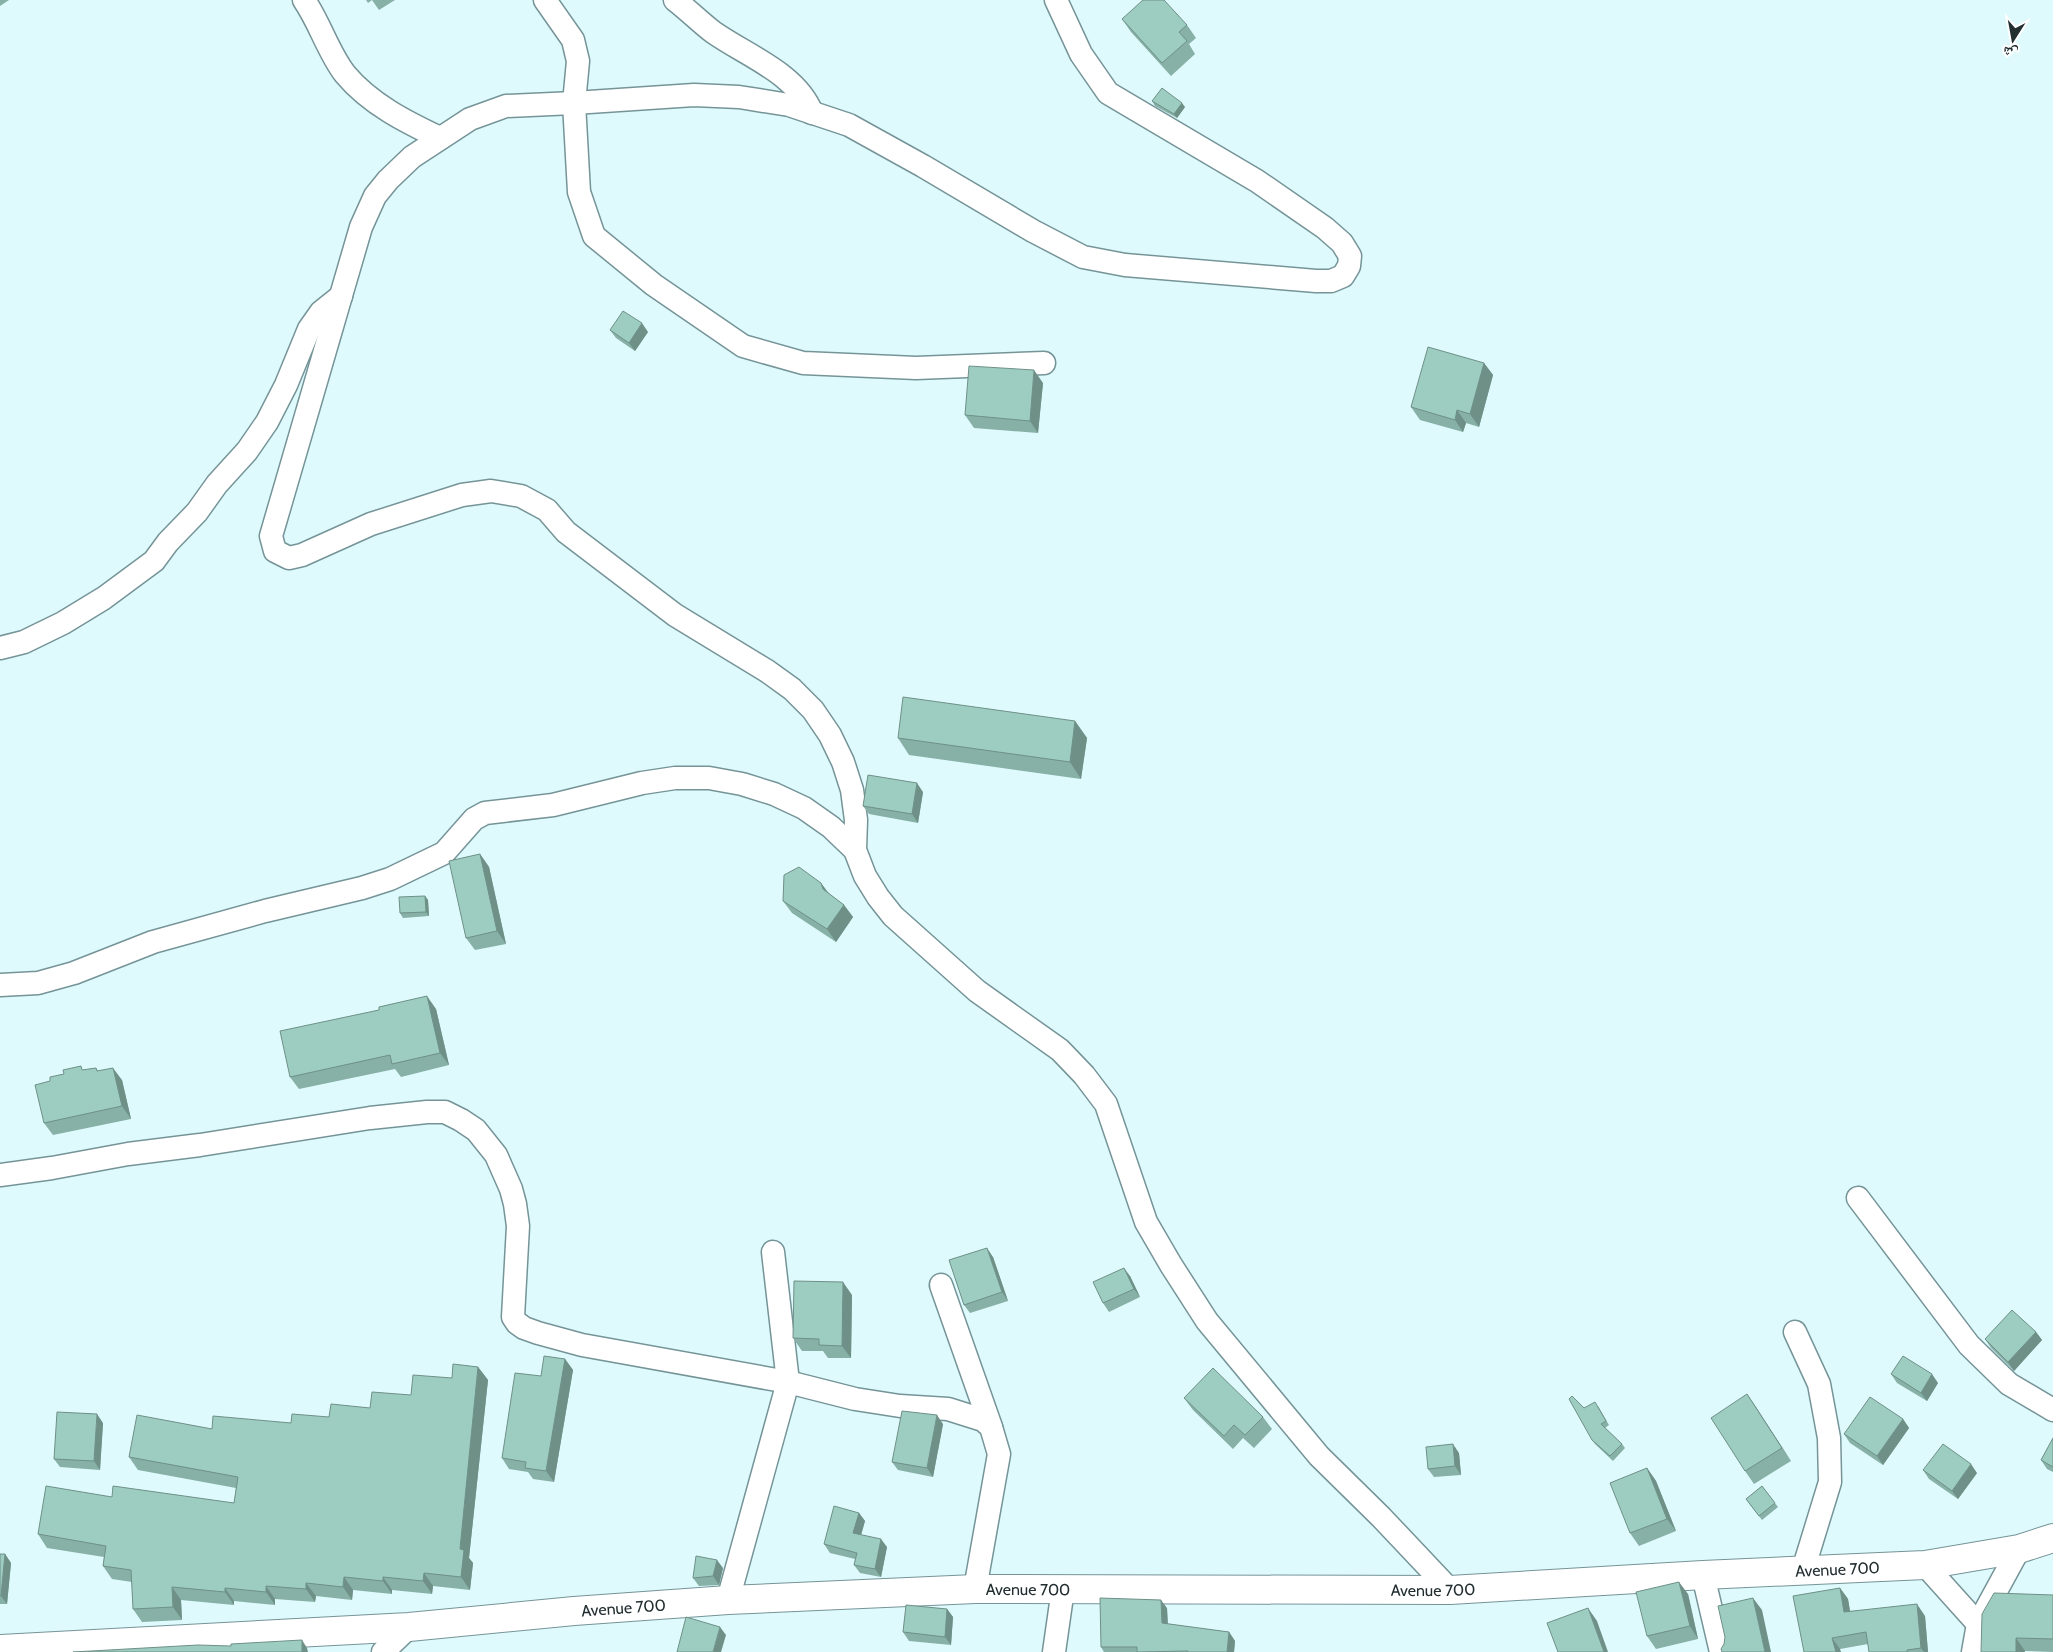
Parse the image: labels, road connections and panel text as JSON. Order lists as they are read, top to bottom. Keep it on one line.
{"streets":{"main road":["Avenue 700"]},"north":"bottom"}
